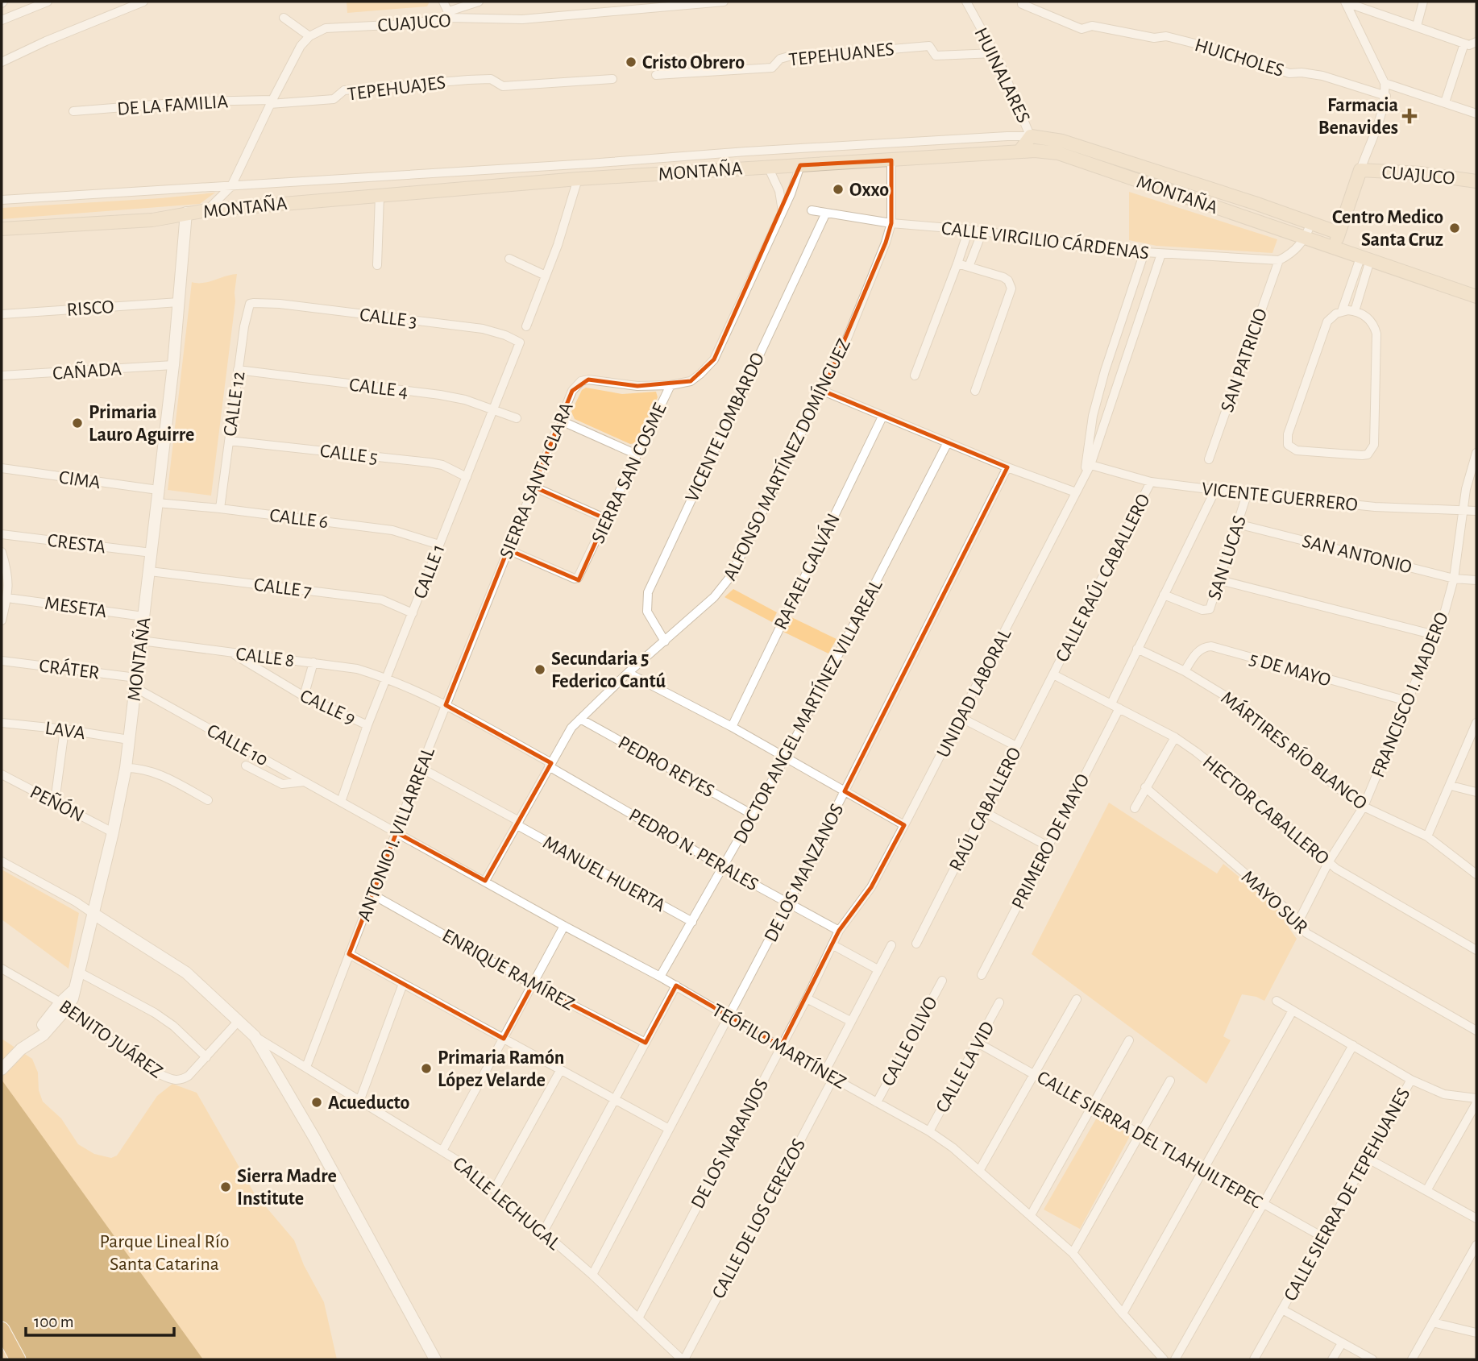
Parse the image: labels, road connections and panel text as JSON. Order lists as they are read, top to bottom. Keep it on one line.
{"streets":{"main road":["CUAJUCO","MONTAÑA"],"street":["TEPEHUANES","HUICHOLES","HUINALARES","TEPEHUAJES","DE LA FAMILIA","CALLE VIRGILIO CÁRDENAS","RISCO","CALLE 3","SAN PATRICIO","CAÑADA","CALLE 4","CALLE 12","VICENTE LOMBARDO","CALLE 5","ALFONSO MARTÍNEZ DOMÍNGUEZ","SIERRA SAN COSME","CIMA","SIERRA SANTA CLARA","VICENTE GUERRERO","CALLE 6","CRESTA","SAN ANTONIO","SAN LUCAS","CALLE 1","RAFAEL GALVÁN","CALLE RAÚL CABALLERO","CALLE 7","MESETA","CALLE 8","CRÁTER","5 DE MAYO","UNIDAD LABORAL","FRANCISCO I. MADERO","CALLE 9","DOCTOR ANGEL MARTÍNEZ VILLAREAL","LAVA","CALLE 10","MÁRTIRES RÍO BLANCO","PEDRO REYES","PEÑÓN","RAÚL CABALLERO","HECTOR CABALLERO","ANTONIO I. VILLARREAL","PRIMERO DE MAYO","PEDRO N. PERALES","DE LOS MANZANOS","MANUEL HUERTA","MAYO SUR","ENRIQUE RAMÍREZ","BENITO JUÁREZ","CALLE OLIVO","TEÓFILO MARTÍNEZ","CALLE LA VID","CALLE SIERRA DEL TLAHUILTEPEC","DE LOS NARANJOS","CALLE SIERRA DE TEPEHUANES","CALLE LECHUGAL","CALLE DE LOS CEREZOS"]},"crossings":[["TEPEHUANES","HUINALARES"],["HUINALARES","MONTAÑA"],["TEPEHUAJES","DE LA FAMILIA"],["MONTAÑA","RISCO"],["MONTAÑA","CAÑADA"],["MONTAÑA","ALFONSO MARTÍNEZ DOMÍNGUEZ"],["MONTAÑA","SIERRA SAN COSME"],["MONTAÑA","CIMA"],["MONTAÑA","CALLE 6"],["MONTAÑA","CRESTA"],["MONTAÑA","CALLE 7"],["MONTAÑA","MESETA"],["MONTAÑA","CALLE 8"],["MONTAÑA","CRÁTER"],["MONTAÑA","LAVA"],["MONTAÑA","CALLE 10"],["MONTAÑA","PEÑÓN"],["MONTAÑA","BENITO JUÁREZ"],["CALLE VIRGILIO CÁRDENAS","SAN PATRICIO"],["CALLE VIRGILIO CÁRDENAS","VICENTE LOMBARDO"],["CALLE VIRGILIO CÁRDENAS","ALFONSO MARTÍNEZ DOMÍNGUEZ"],["CALLE VIRGILIO CÁRDENAS","UNIDAD LABORAL"],["CALLE 3","CALLE 12"],["CALLE 3","CALLE 1"],["CALLE 4","CALLE 12"],["CALLE 4","CALLE 1"],["CALLE 12","CALLE 5"],["CALLE 12","CALLE 6"],["VICENTE LOMBARDO","ALFONSO MARTÍNEZ DOMÍNGUEZ"],["CALLE 5","CALLE 1"],["ALFONSO MARTÍNEZ DOMÍNGUEZ","PEDRO REYES"],["ALFONSO MARTÍNEZ DOMÍNGUEZ","PEDRO N. PERALES"],["ALFONSO MARTÍNEZ DOMÍNGUEZ","MANUEL HUERTA"],["ALFONSO MARTÍNEZ DOMÍNGUEZ","TEÓFILO MARTÍNEZ"],["SIERRA SAN COSME","SIERRA SANTA CLARA"],["SIERRA SANTA CLARA","ANTONIO I. VILLARREAL"],["VICENTE GUERRERO","SAN LUCAS"],["VICENTE GUERRERO","CALLE RAÚL CABALLERO"],["VICENTE GUERRERO","UNIDAD LABORAL"],["VICENTE GUERRERO","FRANCISCO I. MADERO"],["CALLE 6","CALLE 1"],["SAN ANTONIO","SAN LUCAS"],["SAN ANTONIO","FRANCISCO I. MADERO"],["CALLE 1","CALLE 7"],["CALLE 1","CALLE 8"],["CALLE 1","CALLE 9"],["CALLE 1","CALLE 10"],["CALLE 1","PEDRO N. PERALES"],["CALLE 1","TEÓFILO MARTÍNEZ"],["CALLE RAÚL CABALLERO","RAÚL CABALLERO"],["CALLE RAÚL CABALLERO","HECTOR CABALLERO"],["CALLE 8","CALLE 9"],["CALLE 8","PEDRO N. PERALES"],["CRÁTER","CALLE 10"],["5 DE MAYO","FRANCISCO I. MADERO"],["5 DE MAYO","MÁRTIRES RÍO BLANCO"],["UNIDAD LABORAL","DE LOS NARANJOS"],["FRANCISCO I. MADERO","MÁRTIRES RÍO BLANCO"],["FRANCISCO I. MADERO","HECTOR CABALLERO"],["FRANCISCO I. MADERO","MAYO SUR"],["DOCTOR ANGEL MARTÍNEZ VILLAREAL","PEDRO REYES"],["DOCTOR ANGEL MARTÍNEZ VILLAREAL","PEDRO N. PERALES"],["DOCTOR ANGEL MARTÍNEZ VILLAREAL","MANUEL HUERTA"],["DOCTOR ANGEL MARTÍNEZ VILLAREAL","TEÓFILO MARTÍNEZ"],["CALLE 10","TEÓFILO MARTÍNEZ"],["RAÚL CABALLERO","HECTOR CABALLERO"],["HECTOR CABALLERO","PRIMERO DE MAYO"],["ANTONIO I. VILLARREAL","PEDRO N. PERALES"],["ANTONIO I. VILLARREAL","MANUEL HUERTA"],["ANTONIO I. VILLARREAL","ENRIQUE RAMÍREZ"],["ANTONIO I. VILLARREAL","TEÓFILO MARTÍNEZ"],["ANTONIO I. VILLARREAL","CALLE LECHUGAL"],["PEDRO N. PERALES","DE LOS MANZANOS"],["PEDRO N. PERALES","DE LOS NARANJOS"],["DE LOS MANZANOS","TEÓFILO MARTÍNEZ"],["DE LOS MANZANOS","CALLE LECHUGAL"],["CALLE OLIVO","TEÓFILO MARTÍNEZ"],["TEÓFILO MARTÍNEZ","CALLE LA VID"],["TEÓFILO MARTÍNEZ","DE LOS NARANJOS"],["TEÓFILO MARTÍNEZ","CALLE DE LOS CEREZOS"],["CALLE LA VID","CALLE SIERRA DEL TLAHUILTEPEC"],["CALLE SIERRA DEL TLAHUILTEPEC","CALLE SIERRA DE TEPEHUANES"],["DE LOS NARANJOS","CALLE LECHUGAL"],["CALLE LECHUGAL","CALLE DE LOS CEREZOS"]],"parks":["Parque Lineal Río Santa Catarina"],"places":{"other":["Cristo Obrero","Oxxo","Centro Medico Santa Cruz","Primaria Lauro Aguirre","Secundaria 5 Federico Cantú","Primaria Ramón López Velarde","Acueducto","Sierra Madre Institute"],"health":["Farmacia Benavides"]},"scale_bar":"100 m"}
